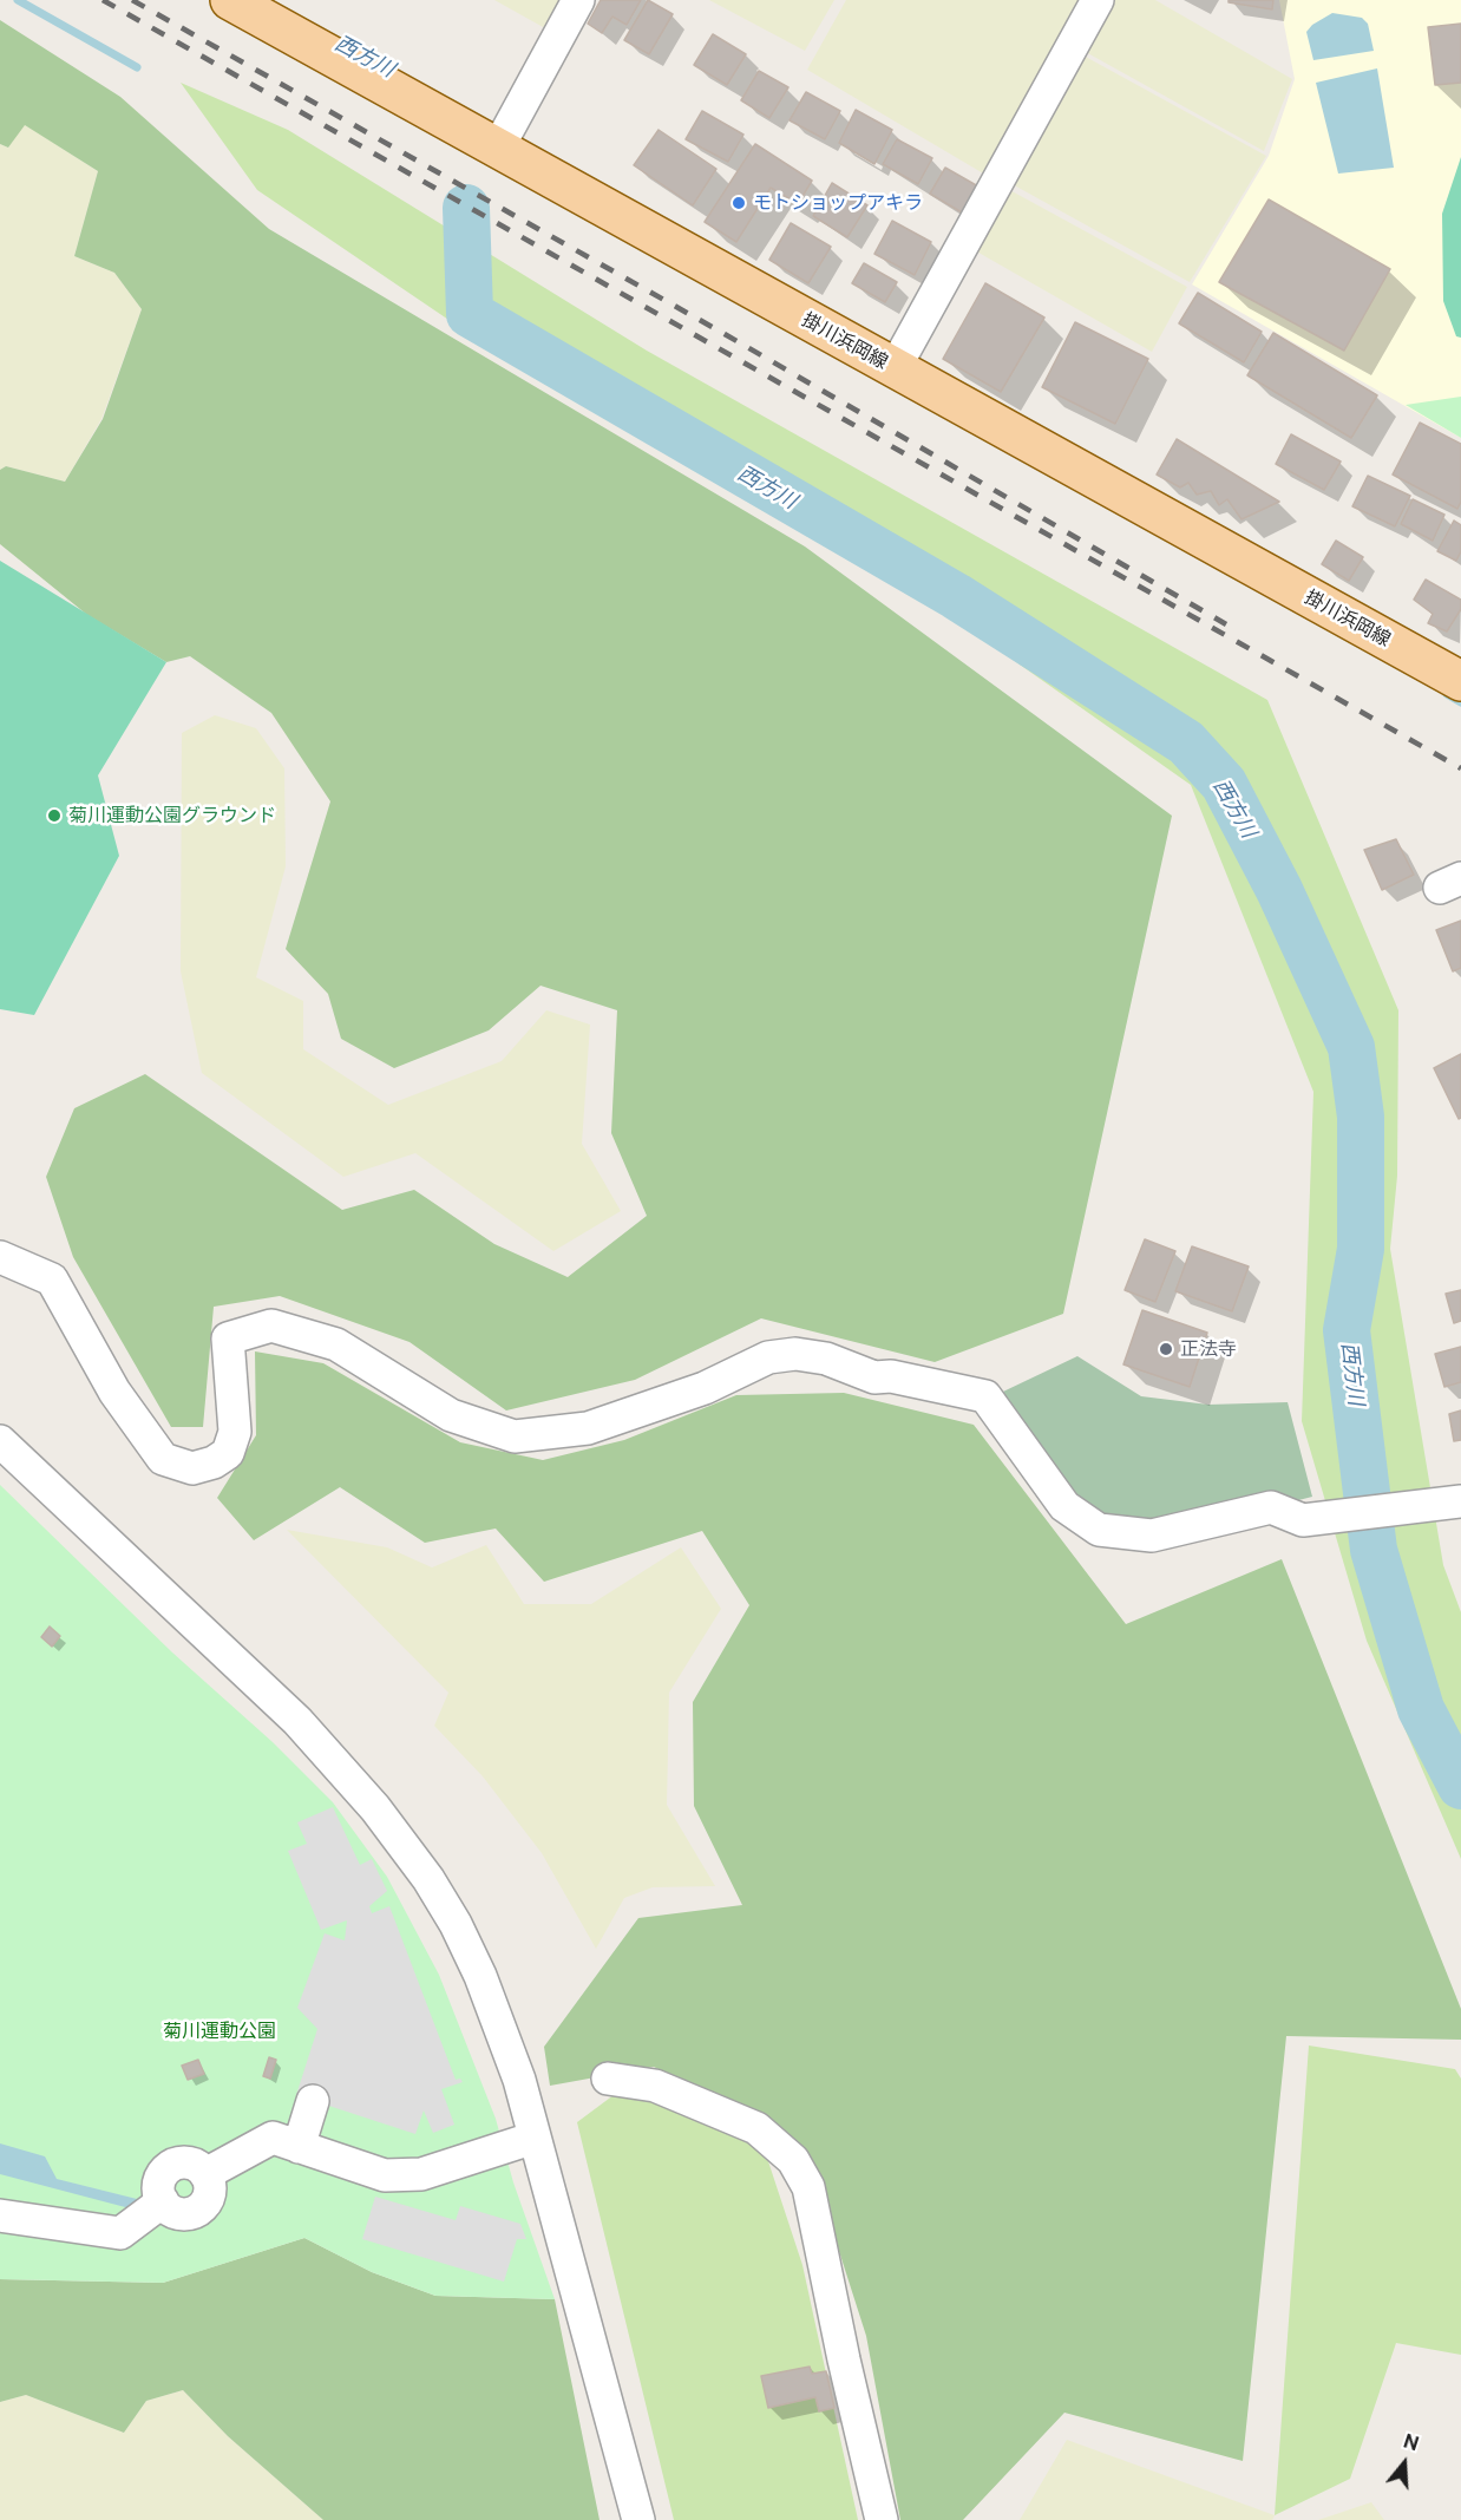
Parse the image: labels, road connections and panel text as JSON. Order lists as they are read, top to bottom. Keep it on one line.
{"streets":{"main road":["掛川浜岡線"]},"water":["西方川"],"parks":["菊川運動公園"],"places":["モトショップアキラ","菊川運動公園グラウンド","正法寺"],"north":"top"}
